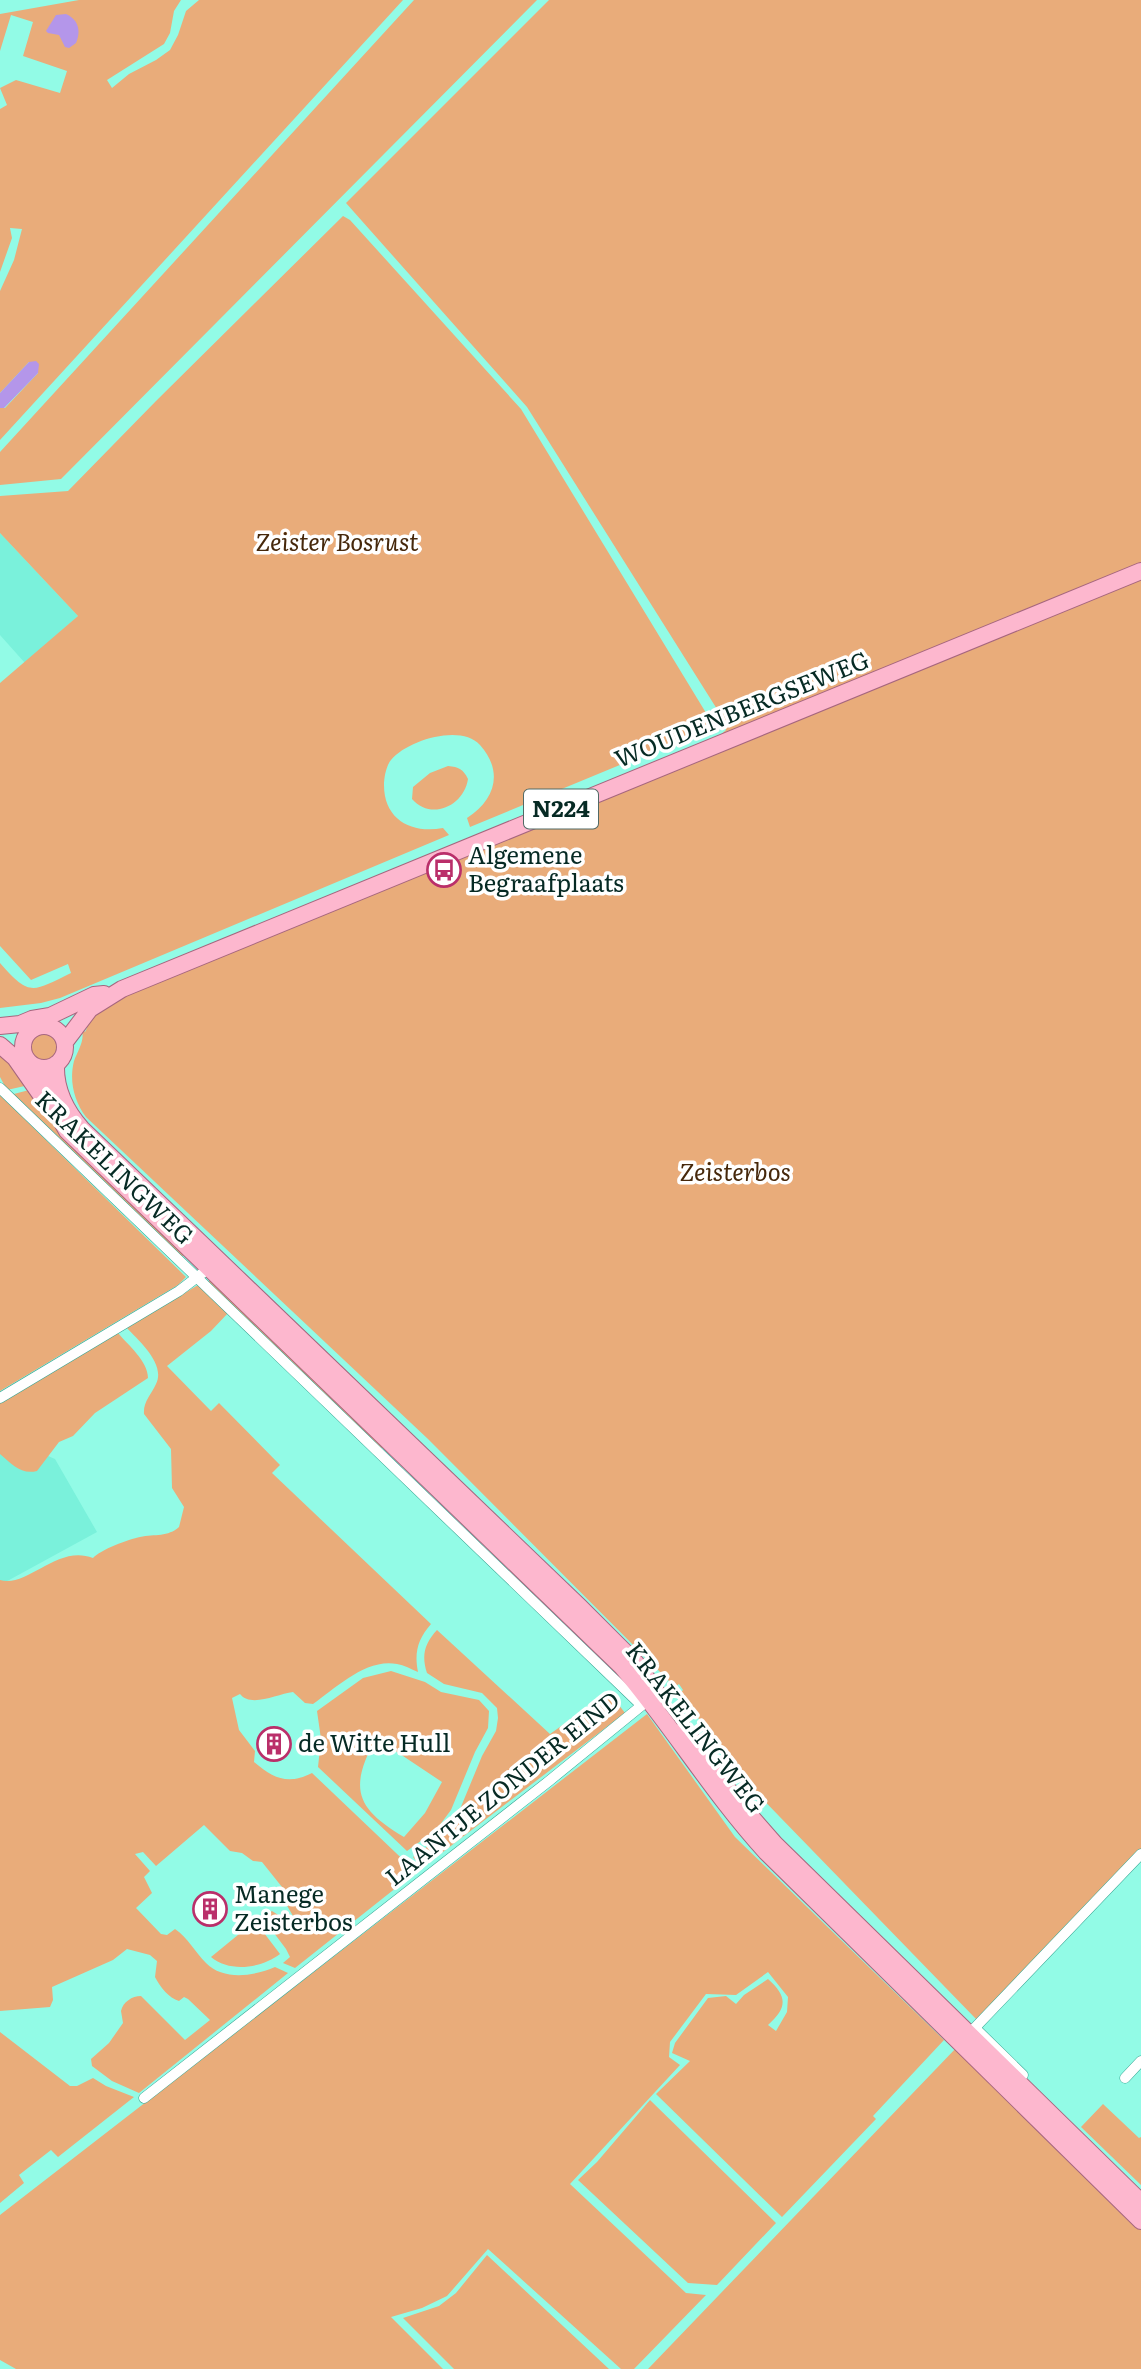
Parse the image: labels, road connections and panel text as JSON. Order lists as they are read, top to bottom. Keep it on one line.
{"streets":{"main road":["WOUDENBERGSEWEG","N224","KRAKELINGWEG"],"street":["LAANTJE ZONDER EIND"]},"crossings":[["WOUDENBERGSEWEG","N224"],["WOUDENBERGSEWEG","KRAKELINGWEG"],["N224","KRAKELINGWEG"],["KRAKELINGWEG","LAANTJE ZONDER EIND"]],"parks":["Zeister Bosrust","Zeisterbos"],"places":{"bus stop":["Algemene Begraafplaats"],"building":["de Witte Hull","Manege Zeisterbos"]}}
